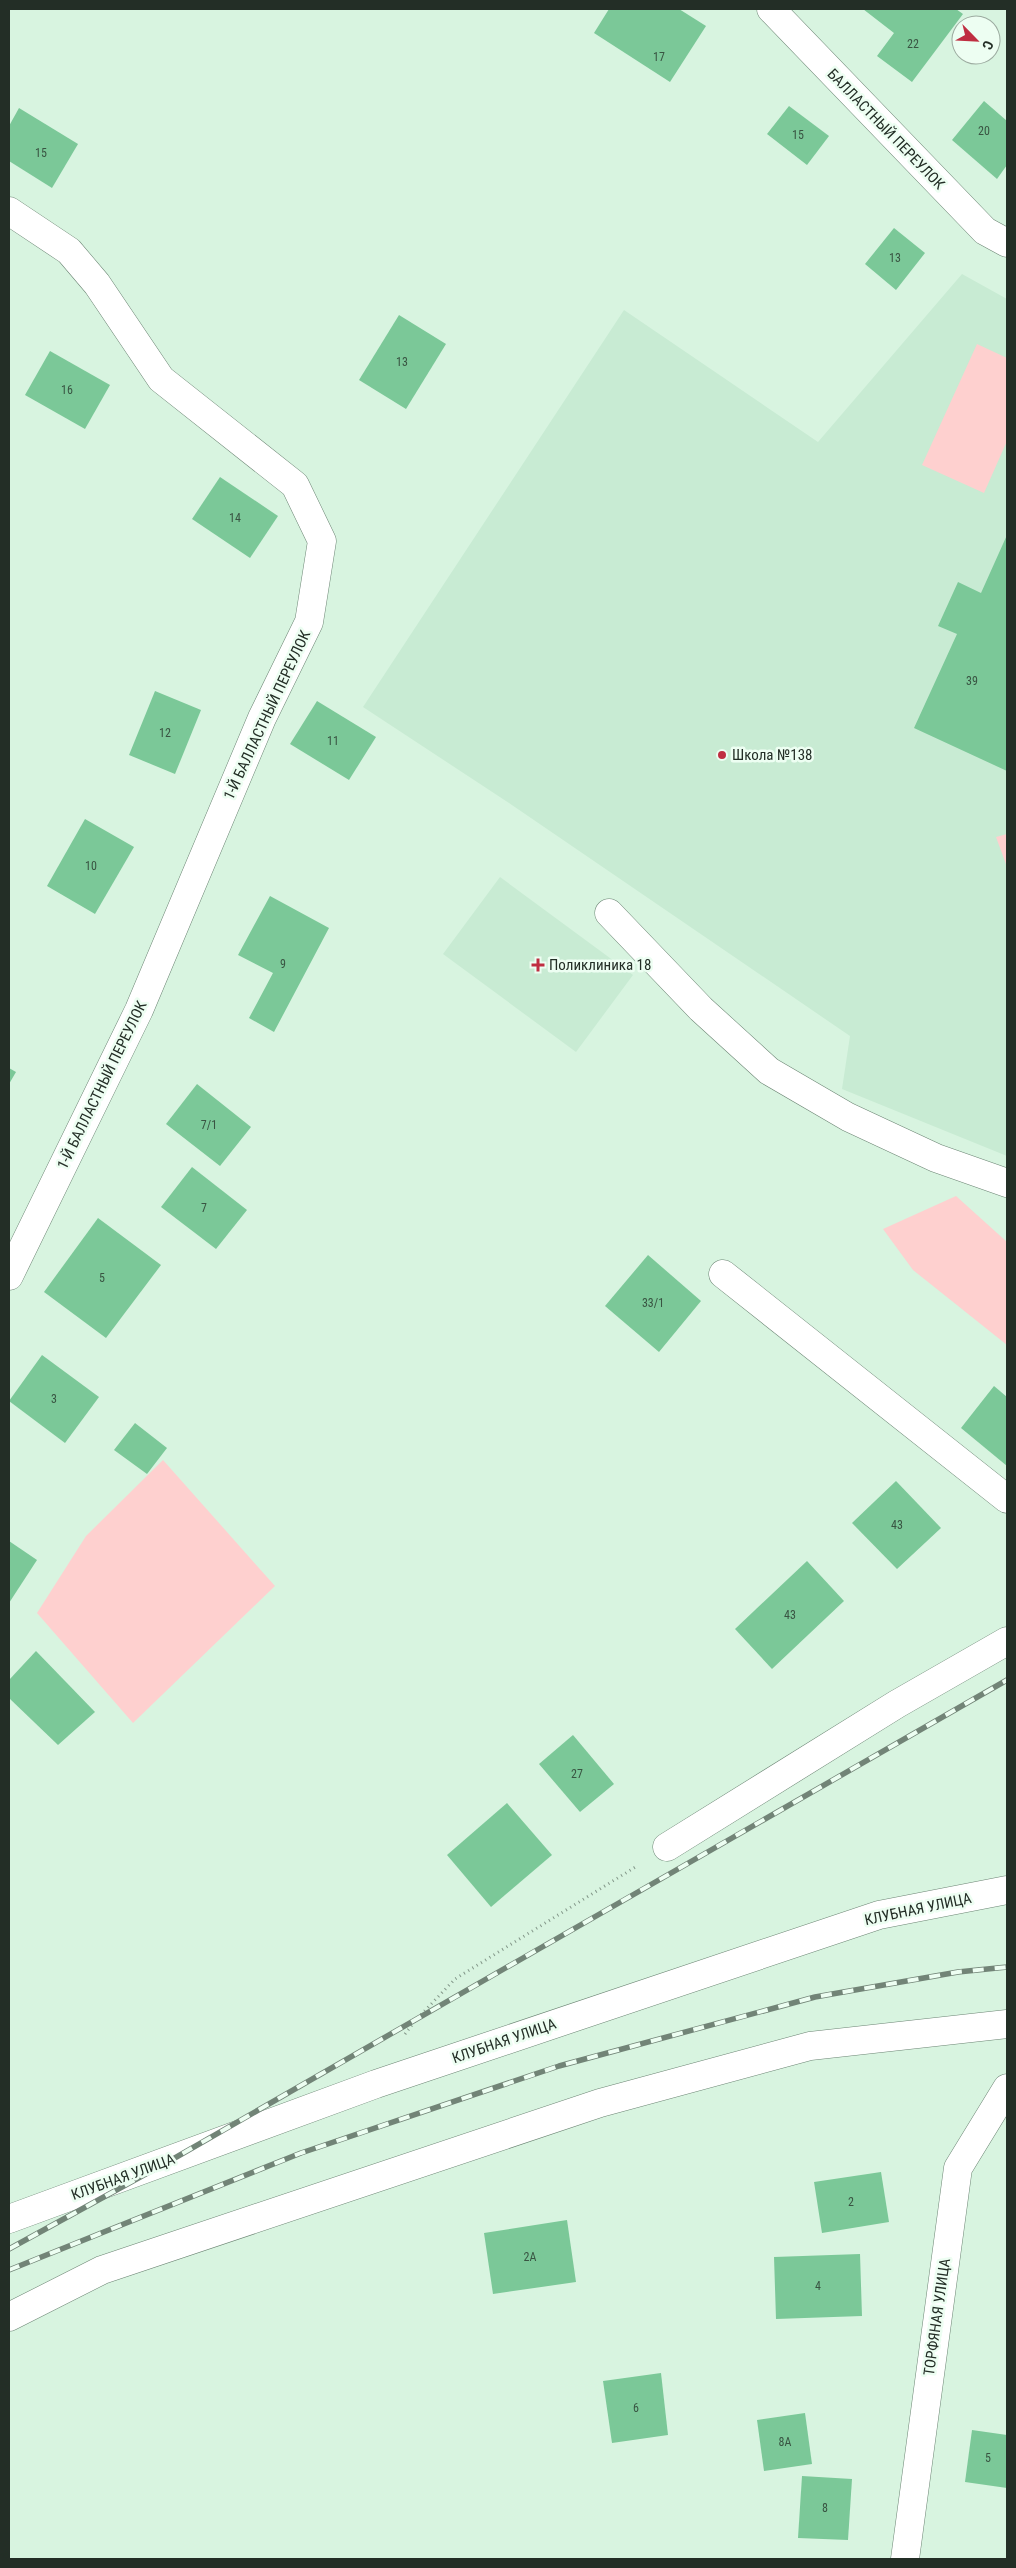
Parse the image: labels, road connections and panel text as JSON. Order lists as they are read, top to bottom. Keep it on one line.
{"streets":{"street":["БАЛЛАСТНЫЙ ПЕРЕУЛОК","1-Й БАЛЛАСТНЫЙ ПЕРЕУЛОК","КЛУБНАЯ УЛИЦА","ТОРФЯНАЯ УЛИЦА"]},"places":{"other":["Школа №138"],"health":["Поликлиника 18"]},"house_numbers":["22","17","20","15","15","13","13","16","14","39","12","11","10","9","7/1","7","5","33/1","3","43","43","27","2","2А","4","6","8А","5","8"],"north":"bottom right"}
